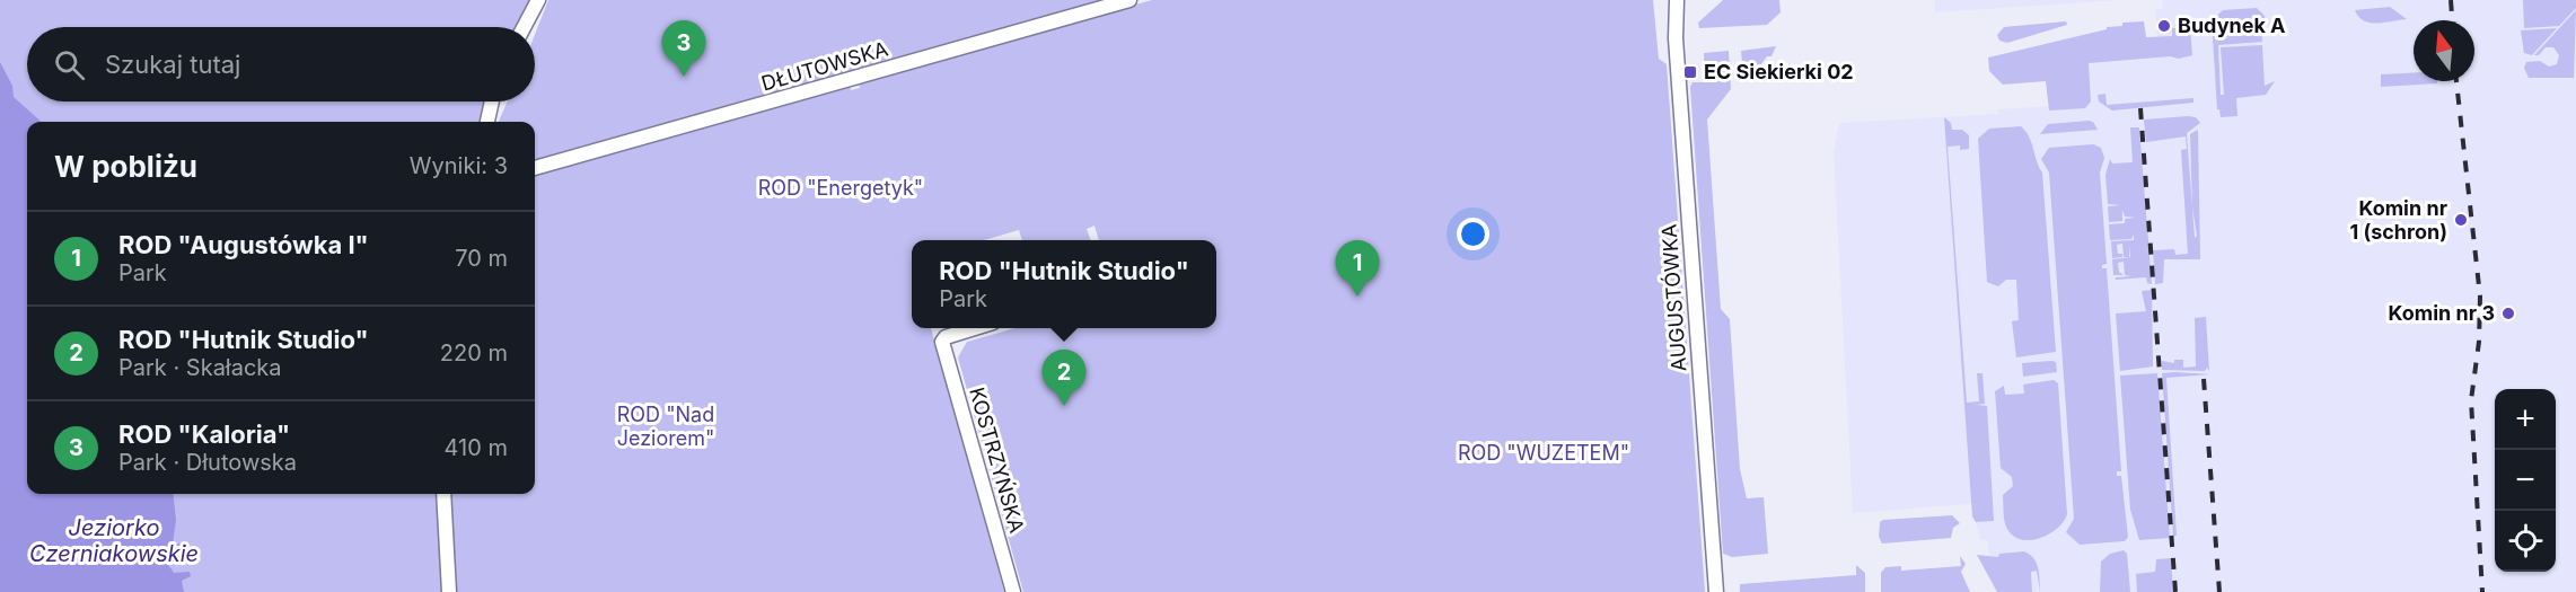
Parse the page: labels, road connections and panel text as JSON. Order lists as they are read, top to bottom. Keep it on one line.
{"streets":{"street":["DŁUTOWSKA","AUGUSTÓWKA","KOSTRZYŃSKA"]},"water":["Jeziorko Czerniakowskie"],"parks":["ROD \"Energetyk\"","ROD \"Nad Jeziorem\"","ROD \"WUZETEM\""],"places":{"other":["Budynek A","Komin nr 1 (schron)","Komin nr 3"],"transit":["EC Siekierki 02"]},"north":"top","page":{"pins":["3","1","2"],"search":"Szukaj tutaj","heading":["W pobliżu","Wyniki: 3"],"list":[{"mark":"1","name":"ROD \"Augustówka I\"","note":"Park","value":"70 m"},{"mark":"2","name":"ROD \"Hutnik Studio\"","note":"Park · Skałacka","value":"220 m"},{"mark":"3","name":"ROD \"Kaloria\"","note":"Park · Dłutowska","value":"410 m"}],"popup":["ROD \"Hutnik Studio\"","Park"],"map_buttons":["+","−"]}}
